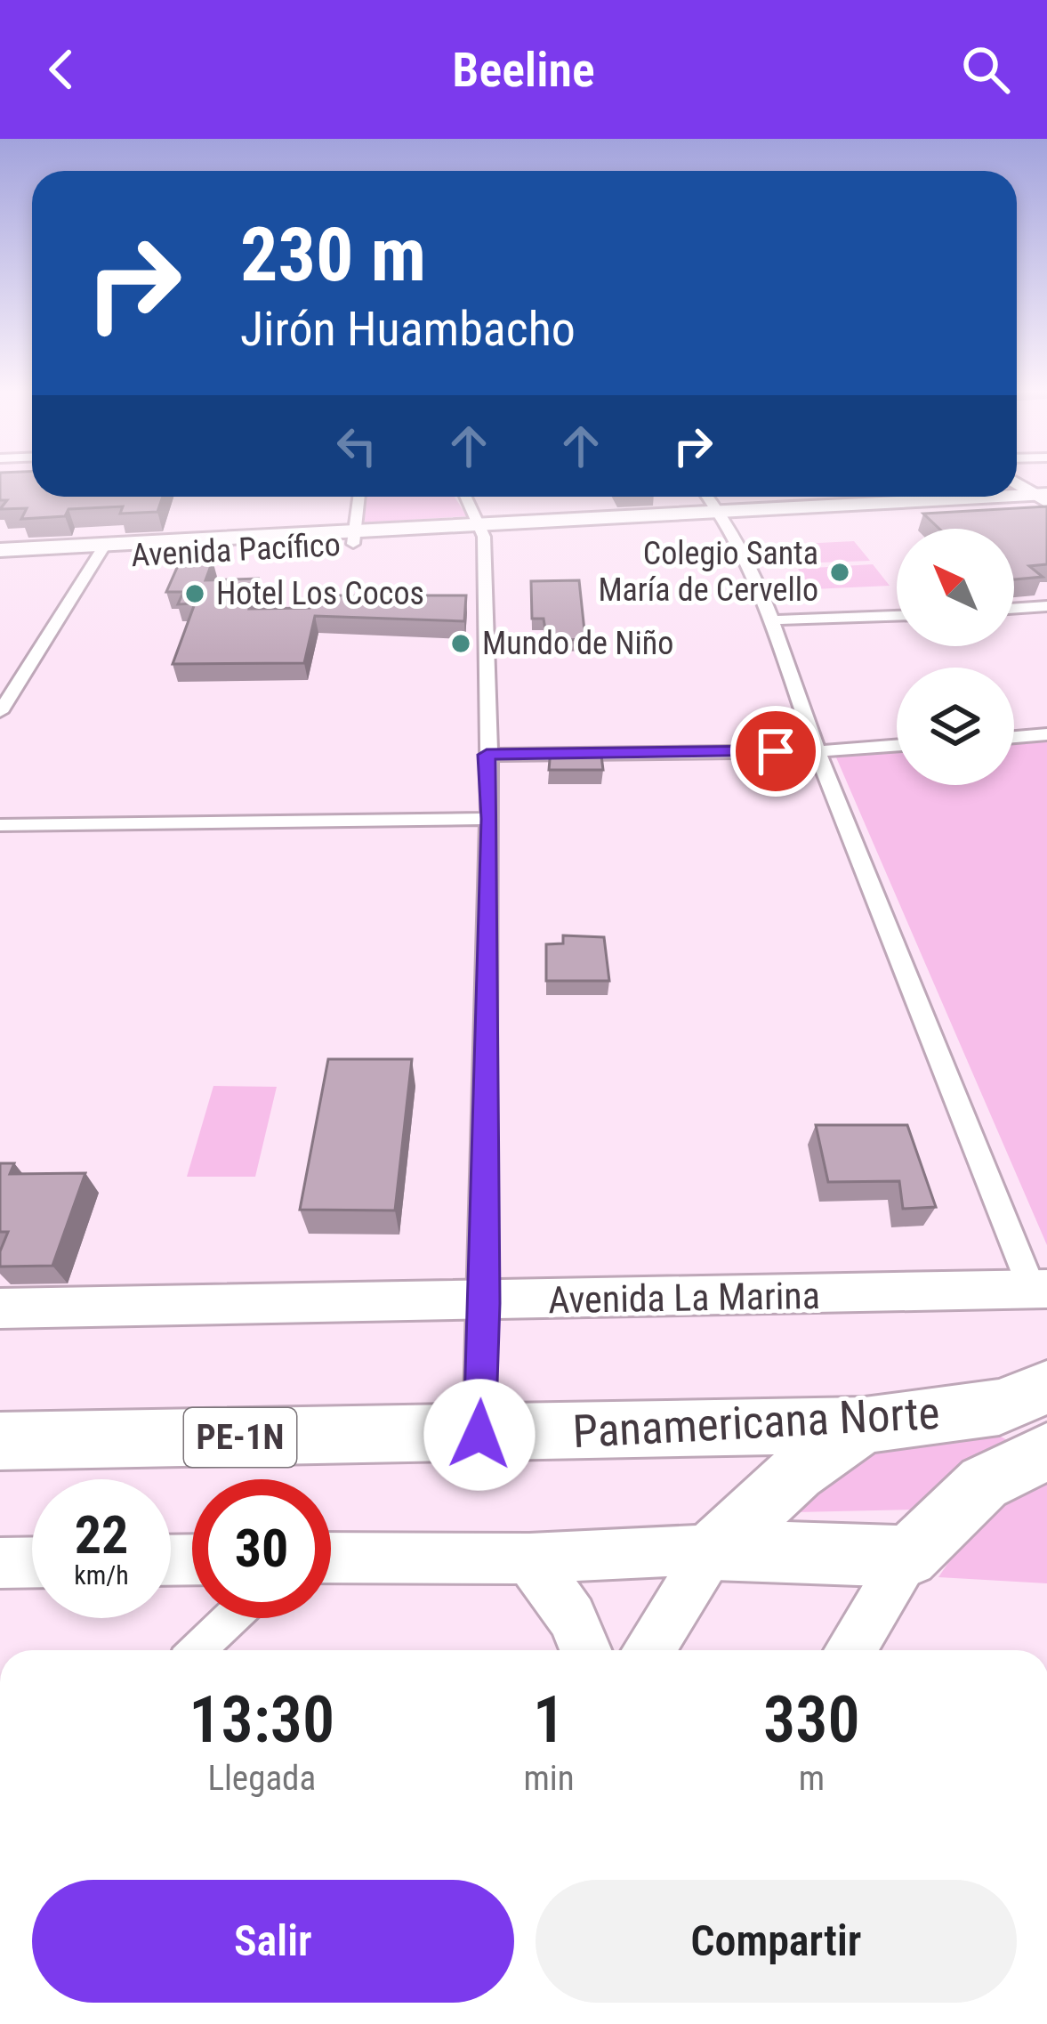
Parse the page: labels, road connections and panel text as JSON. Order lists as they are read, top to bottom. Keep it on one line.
{"streets":{"highway":["Panamericana Norte","PE-1N"],"main road":["Avenida Pacífico","Avenida La Marina"]},"places":["Colegio Santa María de Cervello","Hotel Los Cocos","Mundo de Niño"],"north":"top left","page":{"header":"Beeline","turn":["230 m","Jirón Huambacho"],"speed":"22 km/h","limit":"30","eta":["13:30","Llegada","1","min","330","m"],"buttons":["Salir","Compartir"]}}
